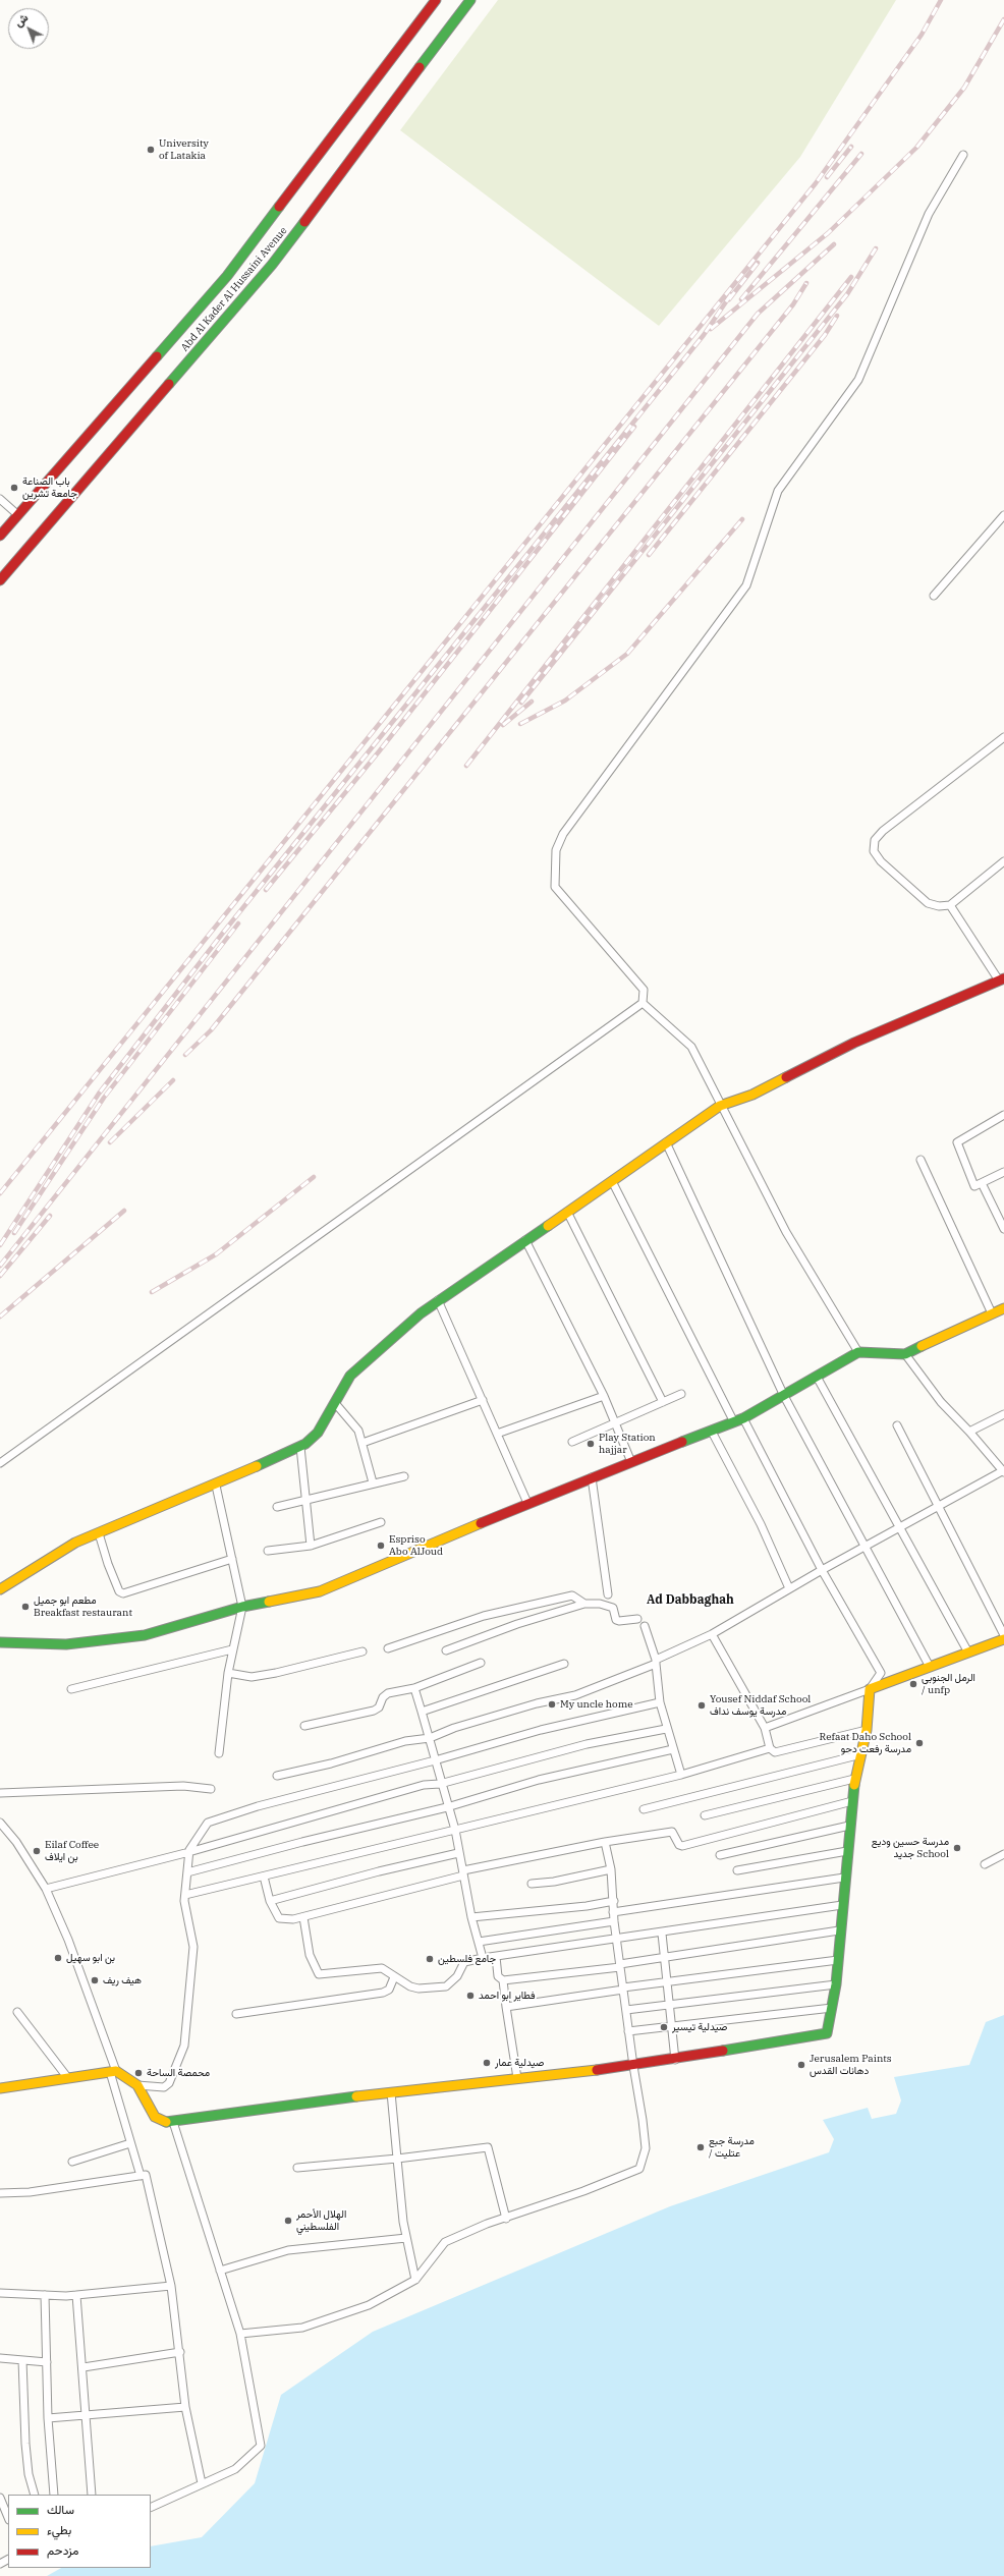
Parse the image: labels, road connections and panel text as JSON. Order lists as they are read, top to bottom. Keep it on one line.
{"streets":{"street":["Abd Al Kader Al Hussaini Avenue"]},"districts":["Ad Dabbaghah"],"places":["University of Latakia","باب الصناعة جامعة تشرين","Play Station hajjar","Espriso Abo AlJoud","مطعم ابو جميل Breakfast restaurant","الرمل الجنوبي / unfp","My uncle home","Yousef Niddaf School مدرسة يوسف نداف","Refaat Daho School مدرسة رفعت دحو","مدرسة حسين وديع جديد School","Eilaf Coffee بن ايلاف","بن ابو سهيل","جامع فلسطين","هيف ريف","فطاير ابو احمد","صيدلية تيسير","صيدلية عمار","Jerusalem Paints دهانات القدس","محمصة الساحة","مدرسة جبع / عتليت","الهلال الأحمر الفلسطيني"],"legend":["سالك","بطيء","مزدحم"],"north":"top left"}
